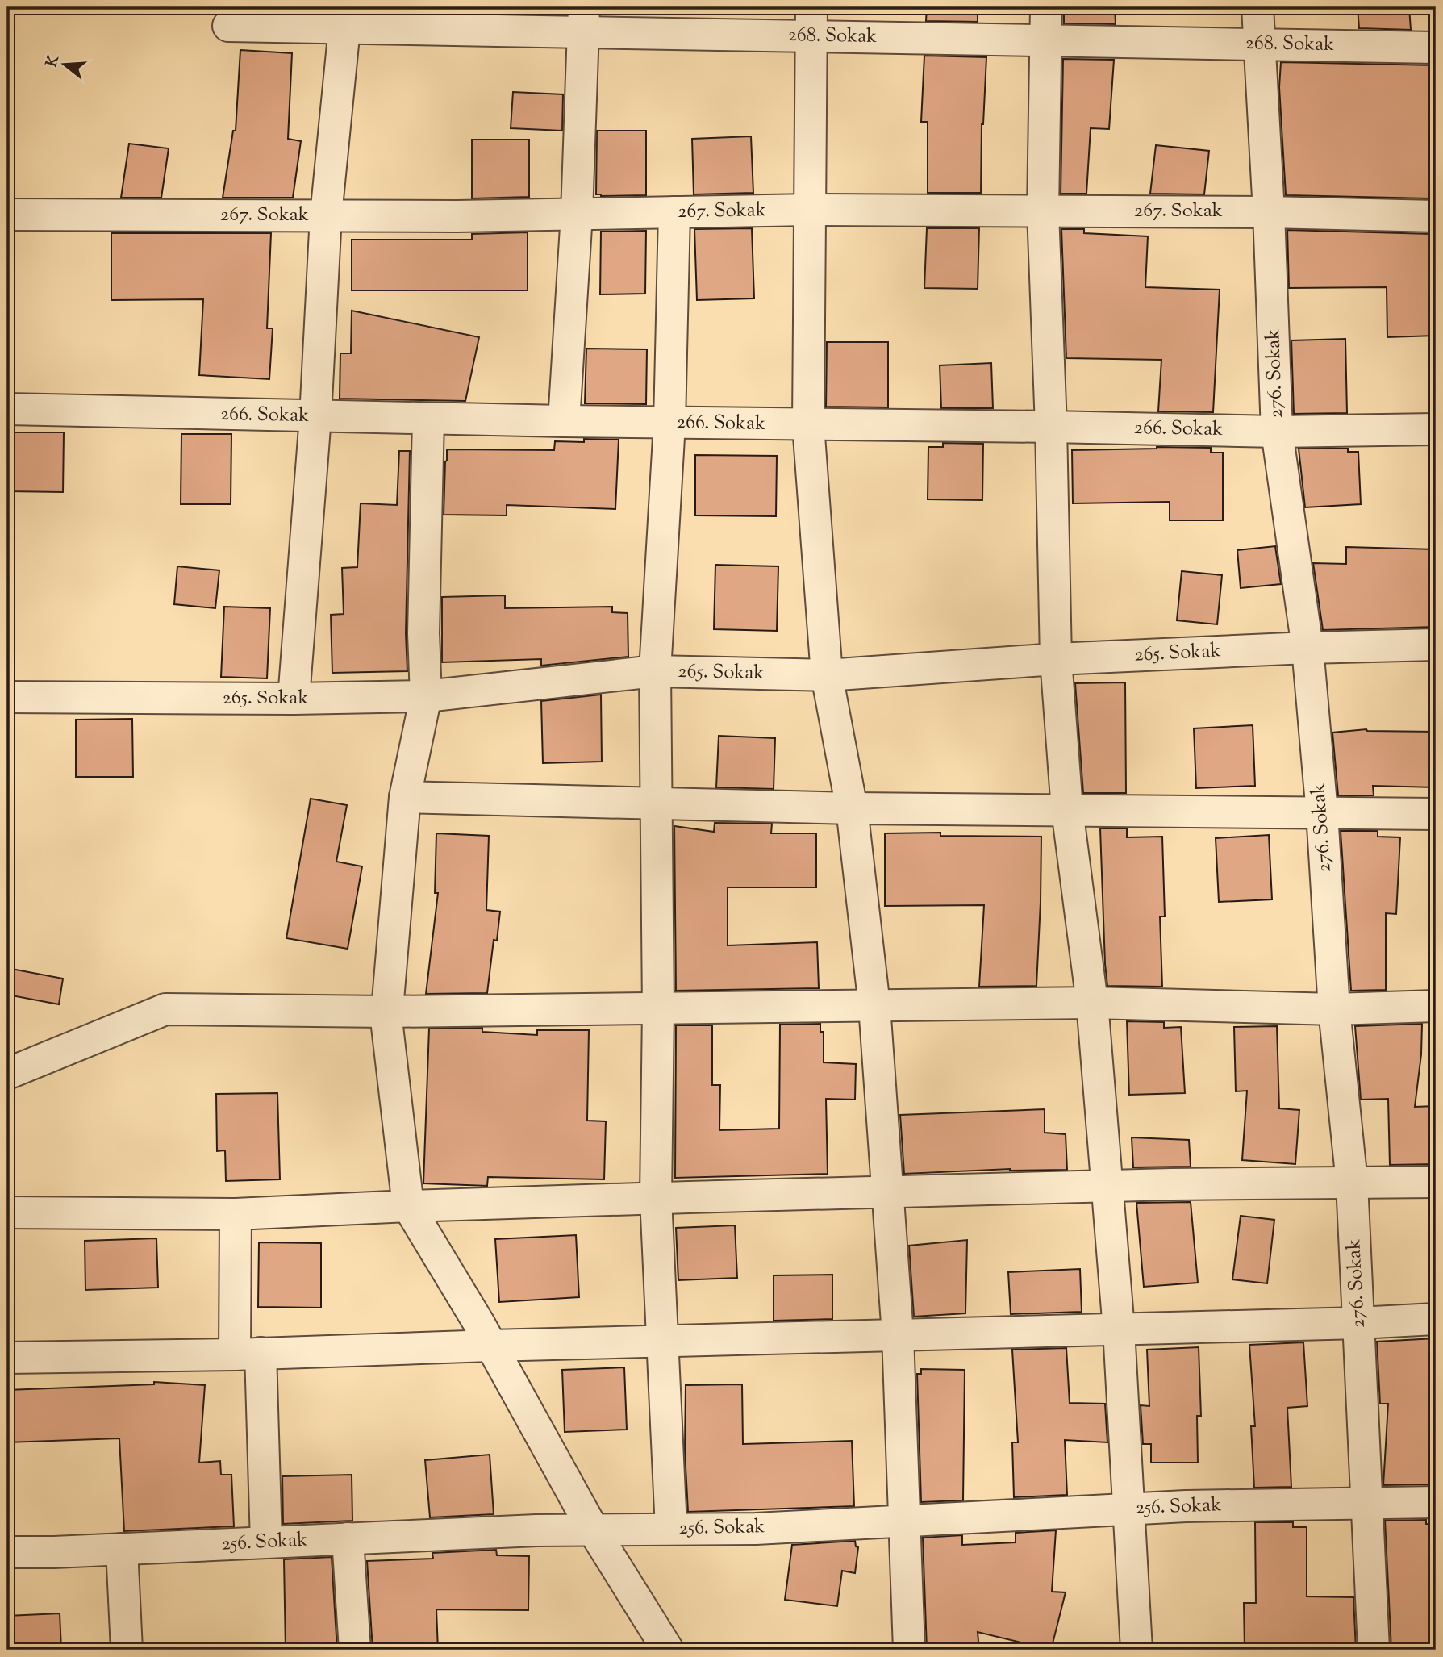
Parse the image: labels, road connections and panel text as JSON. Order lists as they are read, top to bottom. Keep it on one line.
{"streets":{"street":["268. Sokak","267. Sokak","276. Sokak","266. Sokak","265. Sokak","256. Sokak"]},"crossings":[["268. Sokak","276. Sokak"],["267. Sokak","276. Sokak"],["276. Sokak","266. Sokak"],["276. Sokak","265. Sokak"],["276. Sokak","256. Sokak"]],"north":"left"}
